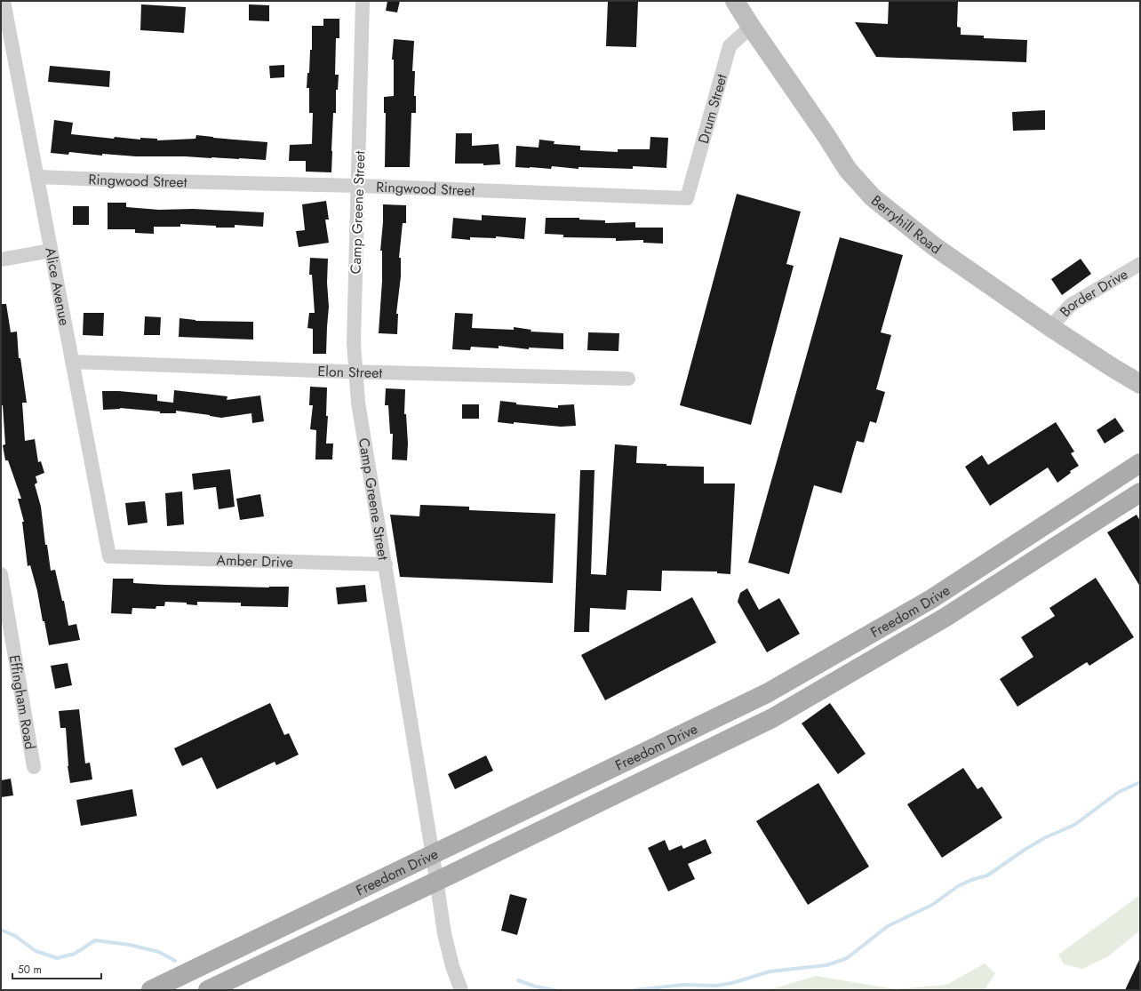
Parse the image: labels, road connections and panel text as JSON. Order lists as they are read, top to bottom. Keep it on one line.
{"streets":{"main road":["Freedom Drive"],"street":["Drum Street","Ringwood Street","Camp Greene Street","Berryhill Road","Alice Avenue","Border Drive","Elon Street","Amber Drive","Effingham Road"]},"crossings":[["Drum Street","Ringwood Street"],["Drum Street","Berryhill Road"],["Ringwood Street","Camp Greene Street"],["Ringwood Street","Alice Avenue"],["Camp Greene Street","Elon Street"],["Camp Greene Street","Amber Drive"],["Camp Greene Street","Freedom Drive"],["Berryhill Road","Border Drive"],["Alice Avenue","Elon Street"],["Alice Avenue","Amber Drive"]],"scale_bar":"50 m"}
